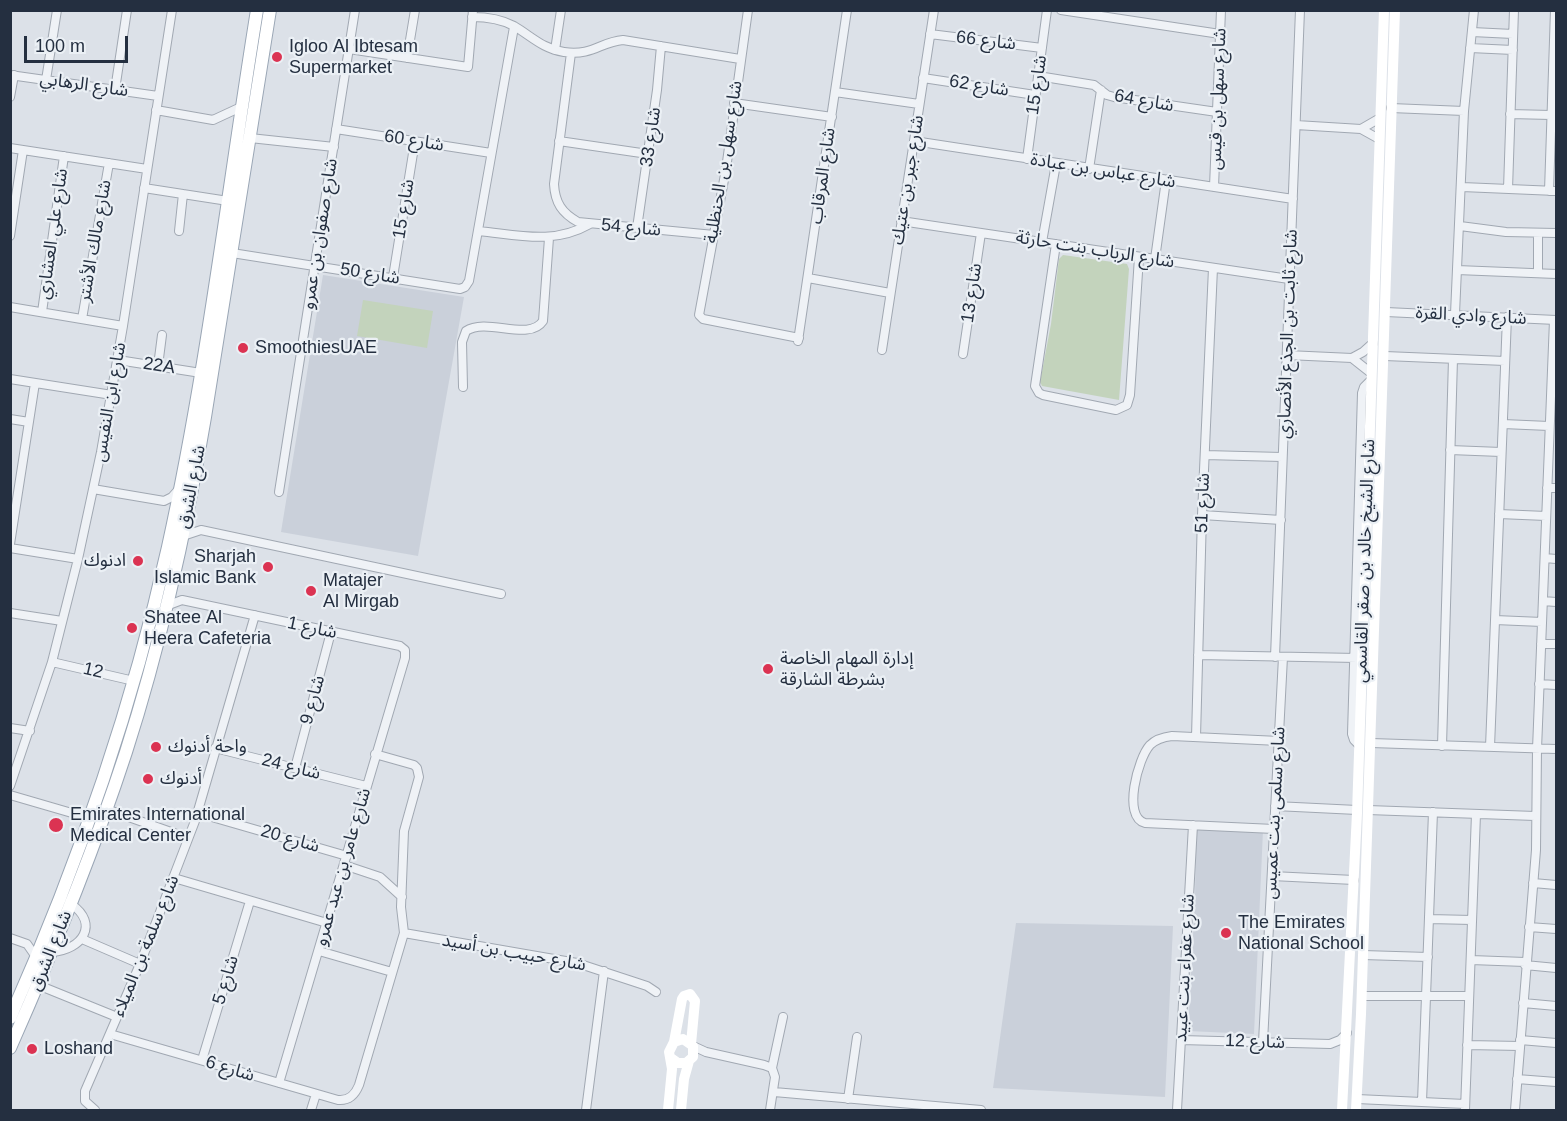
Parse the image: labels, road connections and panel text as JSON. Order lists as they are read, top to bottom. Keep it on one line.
{"streets":{"main road":["شارع الشرق","شارع الشيخ خالد بن صقر القاسمي"],"street":["شارع 66","شارع الرهابي","شارع 15","شارع 62","شارع سهل بن قيس","شارع 64","شارع 33","شارع 60","شارع سهل بن الحنظلية","شارع عباس بن عبادة","شارع المرقاب","شارع جبر بن عتيك","شارع 54","شارع علي العشاري","شارع صفوان بن عمرو","شارع مالك الأشتر","شارع الرباب بنت حارثة","شارع 50","شارع 13","شارع وادي القرة","شارع ثابت بن الجذع الأنصاري","22A","شارع ابن النفيس","شارع 51","شارع 1","12","شارع 9","شارع 24","شارع سلمى بنت عميس","شارع 20","شارع عامر بن عبد عمرو","شارع سلمة بن الميلاء","شارع حبيب بن أسيد","شارع عفراء بنت عبيد","شارع 5","شارع 12","شارع 6"]},"crossings":[["شارع 66","شارع 15"],["شارع 66","شارع جبر بن عتيك"],["شارع الرهابي","شارع ابن النفيس"],["شارع 15","شارع 62"],["شارع 15","شارع 64"],["شارع 15","شارع 60"],["شارع 15","شارع عباس بن عبادة"],["شارع 15","شارع 50"],["شارع 62","شارع جبر بن عتيك"],["شارع سهل بن قيس","شارع 64"],["شارع سهل بن قيس","شارع عباس بن عبادة"],["شارع 33","شارع 54"],["شارع 60","شارع صفوان بن عمرو"],["شارع سهل بن الحنظلية","شارع المرقاب"],["شارع سهل بن الحنظلية","شارع 54"],["شارع عباس بن عبادة","شارع جبر بن عتيك"],["شارع عباس بن عبادة","شارع ثابت بن الجذع الأنصاري"],["شارع جبر بن عتيك","شارع الرباب بنت حارثة"],["شارع 54","شارع 50"],["شارع صفوان بن عمرو","شارع 50"],["شارع الرباب بنت حارثة","شارع 13"],["شارع الرباب بنت حارثة","شارع ثابت بن الجذع الأنصاري"],["شارع الرباب بنت حارثة","شارع 51"],["شارع 50","شارع الشرق"],["شارع وادي القرة","شارع الشيخ خالد بن صقر القاسمي"],["شارع ثابت بن الجذع الأنصاري","شارع سلمى بنت عميس"],["22A","شارع ابن النفيس"],["22A","شارع الشرق"],["شارع ابن النفيس","12"],["شارع الشرق","12"],["شارع 1","شارع 9"],["شارع 1","شارع عامر بن عبد عمرو"],["شارع 1","شارع سلمة بن الميلاء"],["شارع 9","شارع 24"],["شارع 24","شارع عامر بن عبد عمرو"],["شارع 24","شارع سلمة بن الميلاء"],["شارع سلمى بنت عميس","شارع 12"],["شارع 20","شارع عامر بن عبد عمرو"],["شارع 20","شارع سلمة بن الميلاء"],["شارع عامر بن عبد عمرو","شارع 6"],["شارع سلمة بن الميلاء","شارع 6"],["شارع عفراء بنت عبيد","شارع 12"],["شارع 5","شارع 6"]],"places":["Igloo Al Ibtesam Supermarket","SmoothiesUAE","ادنوك","Sharjah Islamic Bank","Matajer Al Mirgab","Shatee Al Heera Cafeteria","إدارة المهام الخاصة بشرطة الشارقة","واحة أدنوك","أدنوك","Emirates International Medical Center","The Emirates National School","Loshand"],"scale_bar":"100 m"}
